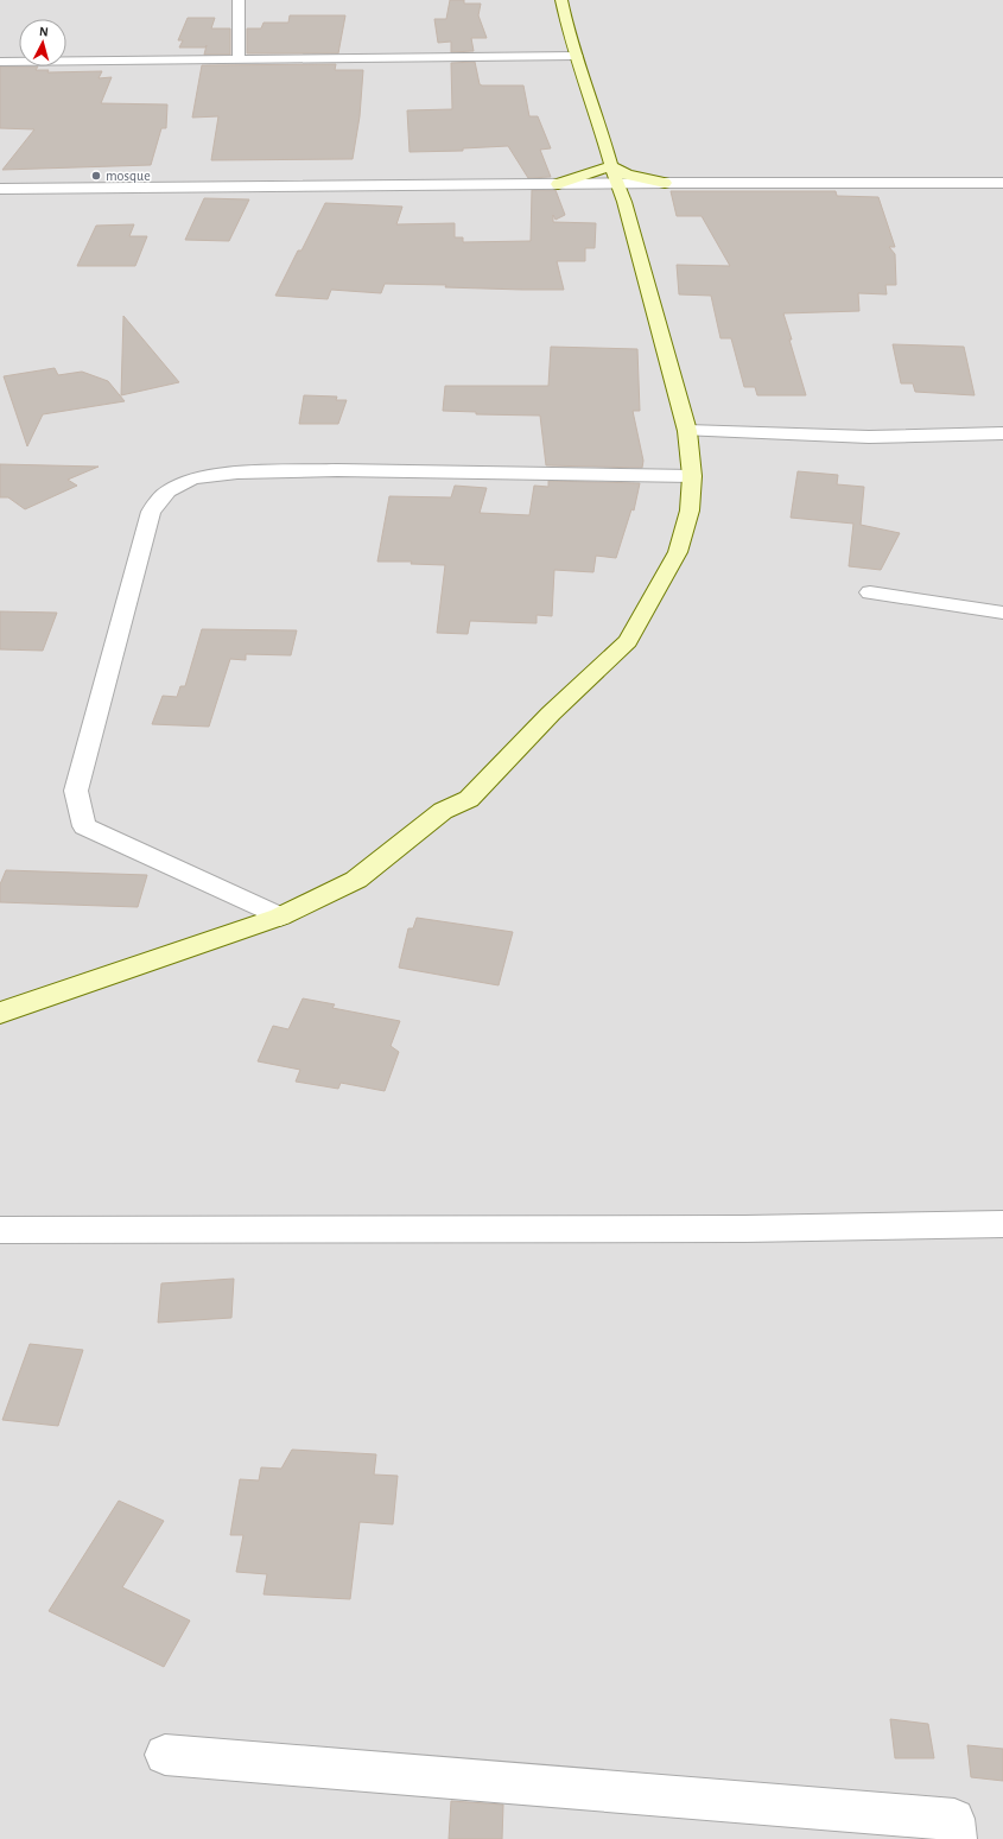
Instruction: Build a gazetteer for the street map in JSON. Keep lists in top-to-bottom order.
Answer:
{
  "places": ["mosque"],
  "north": "top"
}
